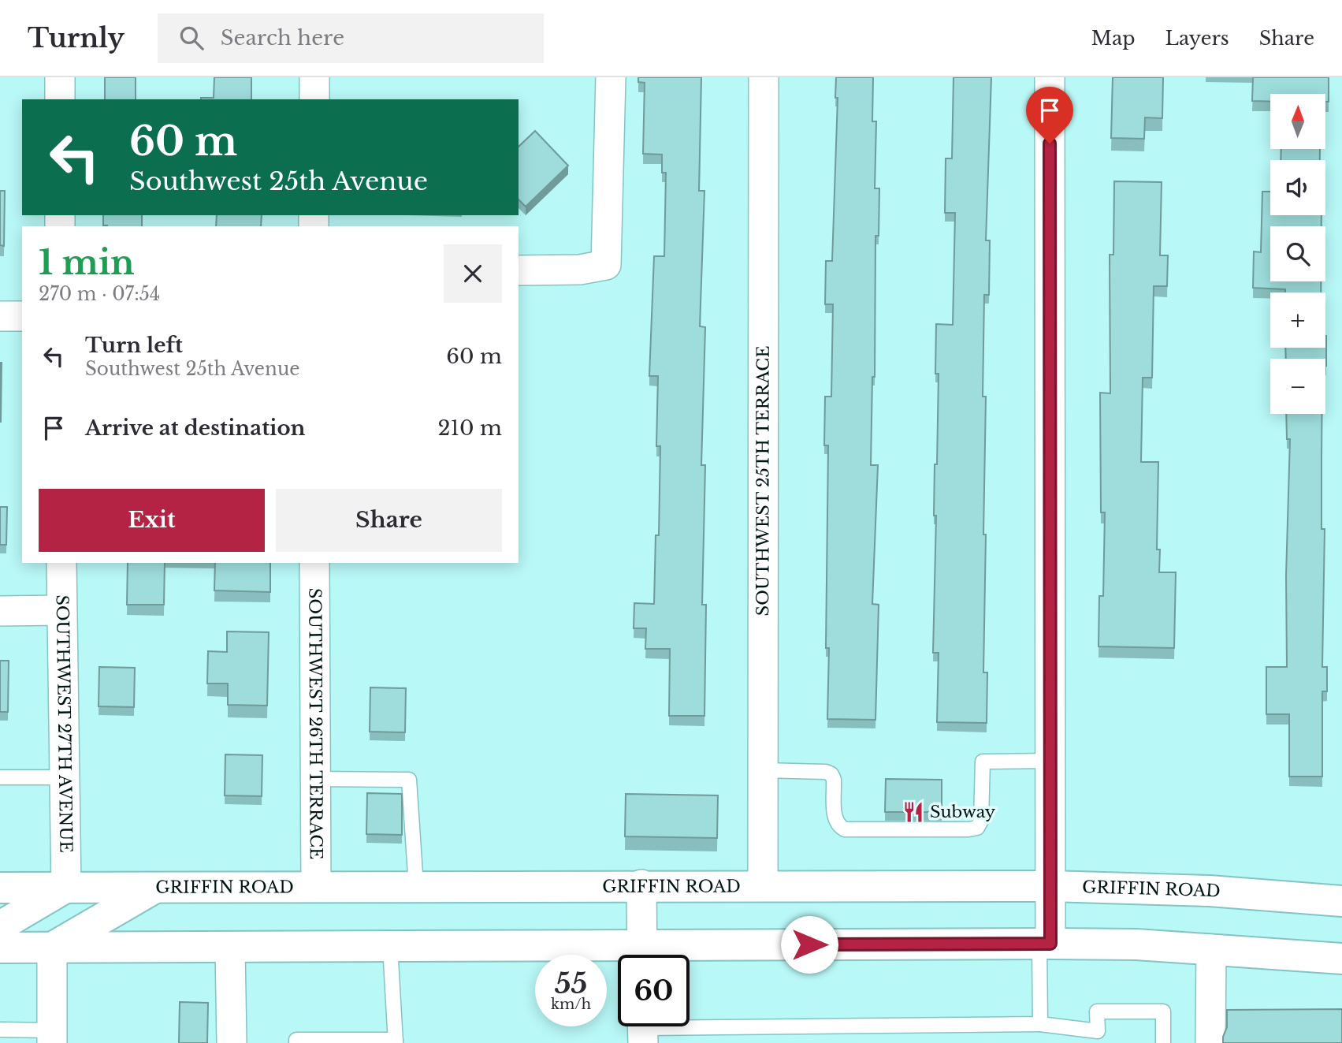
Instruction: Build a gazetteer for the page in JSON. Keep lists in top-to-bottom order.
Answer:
{
  "streets": {
    "main road": ["GRIFFIN ROAD"],
    "street": ["SOUTHWEST 25TH TERRACE", "SOUTHWEST 27TH AVENUE", "SOUTHWEST 26TH TERRACE"]
  },
  "crossings": [
    ["SOUTHWEST 25TH TERRACE", "GRIFFIN ROAD"],
    ["SOUTHWEST 27TH AVENUE", "GRIFFIN ROAD"],
    ["SOUTHWEST 26TH TERRACE", "GRIFFIN ROAD"]
  ],
  "places": {
    "restaurant": ["Subway"]
  },
  "north": "top",
  "page": {
    "header": "Turnly",
    "search": "Search here",
    "nav": ["Map", "Layers", "Share"],
    "map_buttons": ["+", "−"],
    "turn": ["60 m", "Southwest 25th Avenue"],
    "heading": ["1 min", "270 m · 07:54"],
    "list": [
      {
        "name": "Turn left",
        "note": "Southwest 25th Avenue",
        "value": "60 m"
      },
      {
        "name": "Arrive at destination",
        "value": "210 m"
      }
    ],
    "buttons": ["Exit", "Share"],
    "speed": "55 km/h",
    "limit": "60"
  }
}
